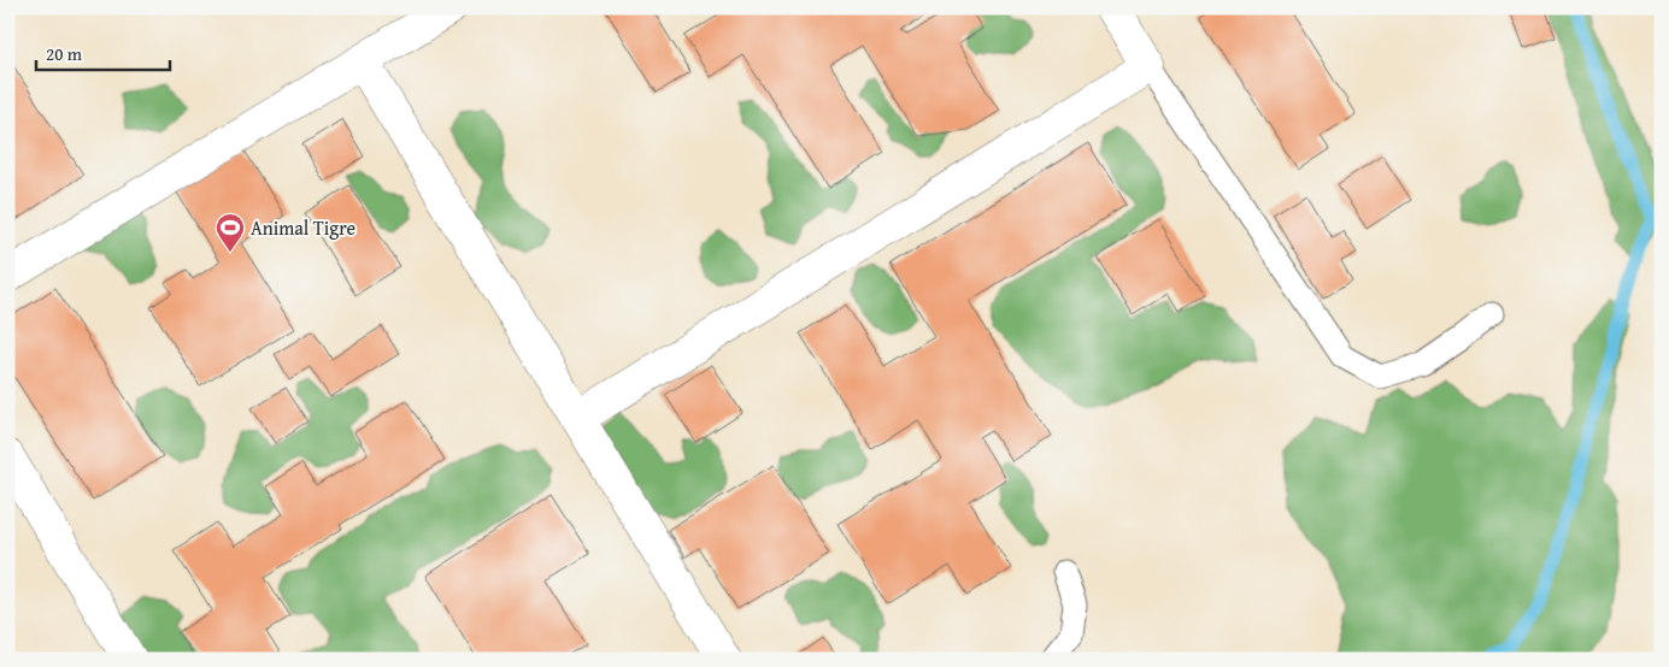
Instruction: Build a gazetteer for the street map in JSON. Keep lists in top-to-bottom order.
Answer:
{
  "places": {
    "sports": ["Animal Tigre"]
  },
  "scale_bar": "20 m"
}
